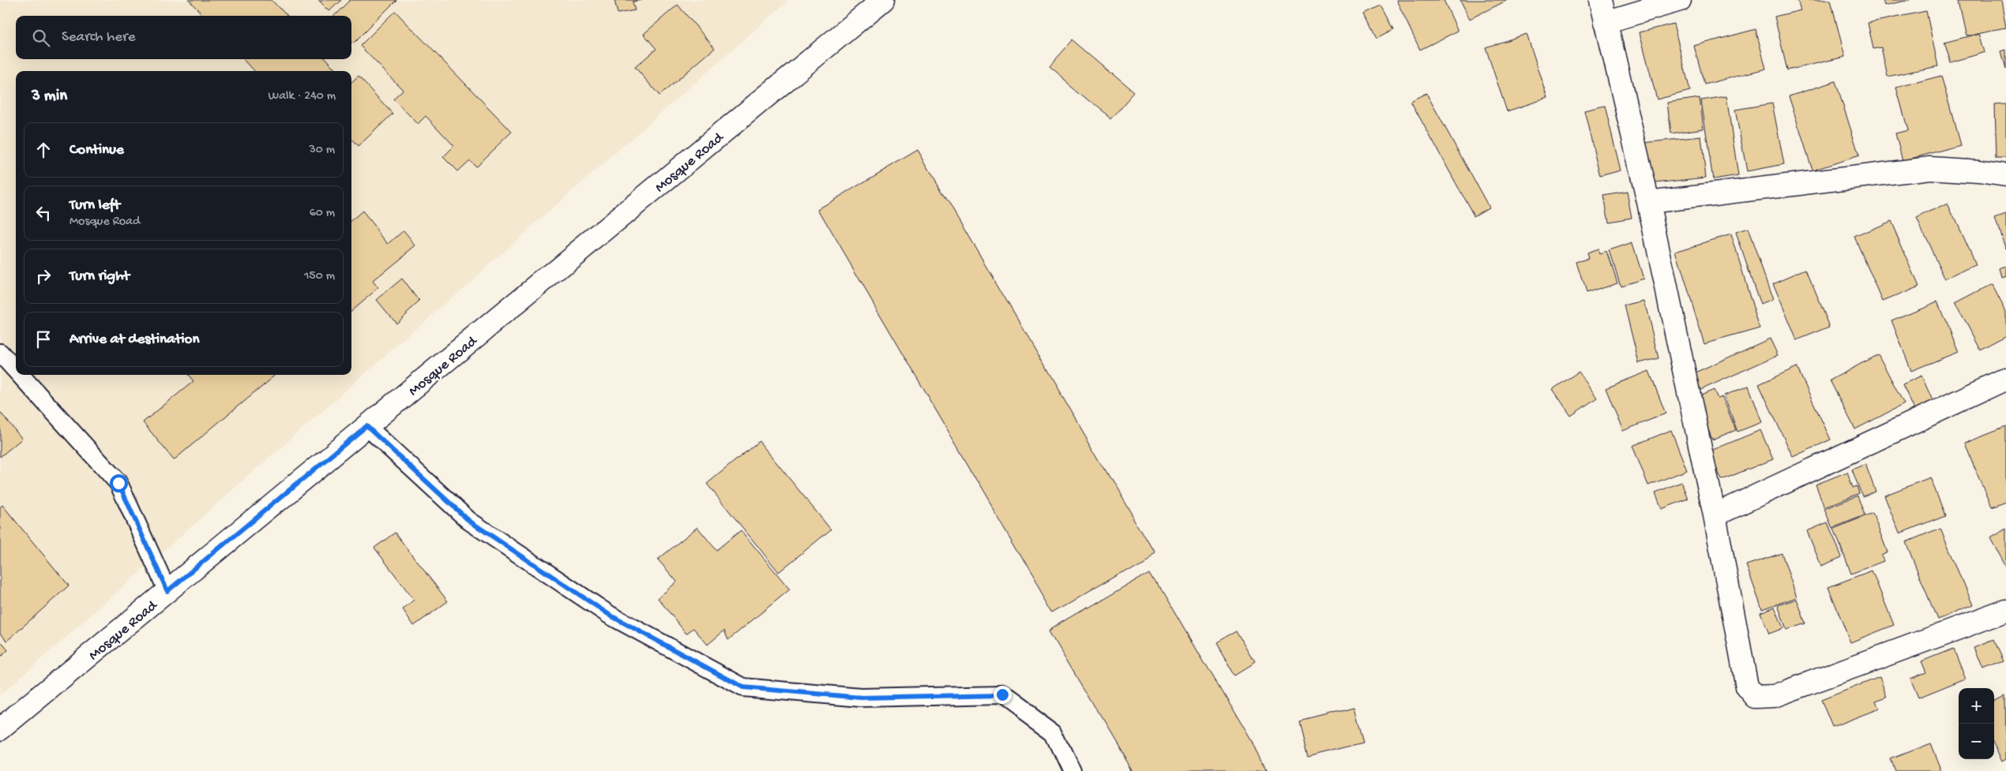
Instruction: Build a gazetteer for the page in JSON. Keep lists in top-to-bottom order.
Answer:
{
  "streets": {
    "street": ["Mosque Road"]
  },
  "page": {
    "search": "Search here",
    "heading": ["3 min", "Walk · 240 m"],
    "list": [
      ["Continue", "30 m"],
      ["Turn left", "Mosque Road", "60 m"],
      ["Turn right", "150 m"],
      "Arrive at destination"
    ],
    "map_buttons": ["+", "−"]
  }
}
